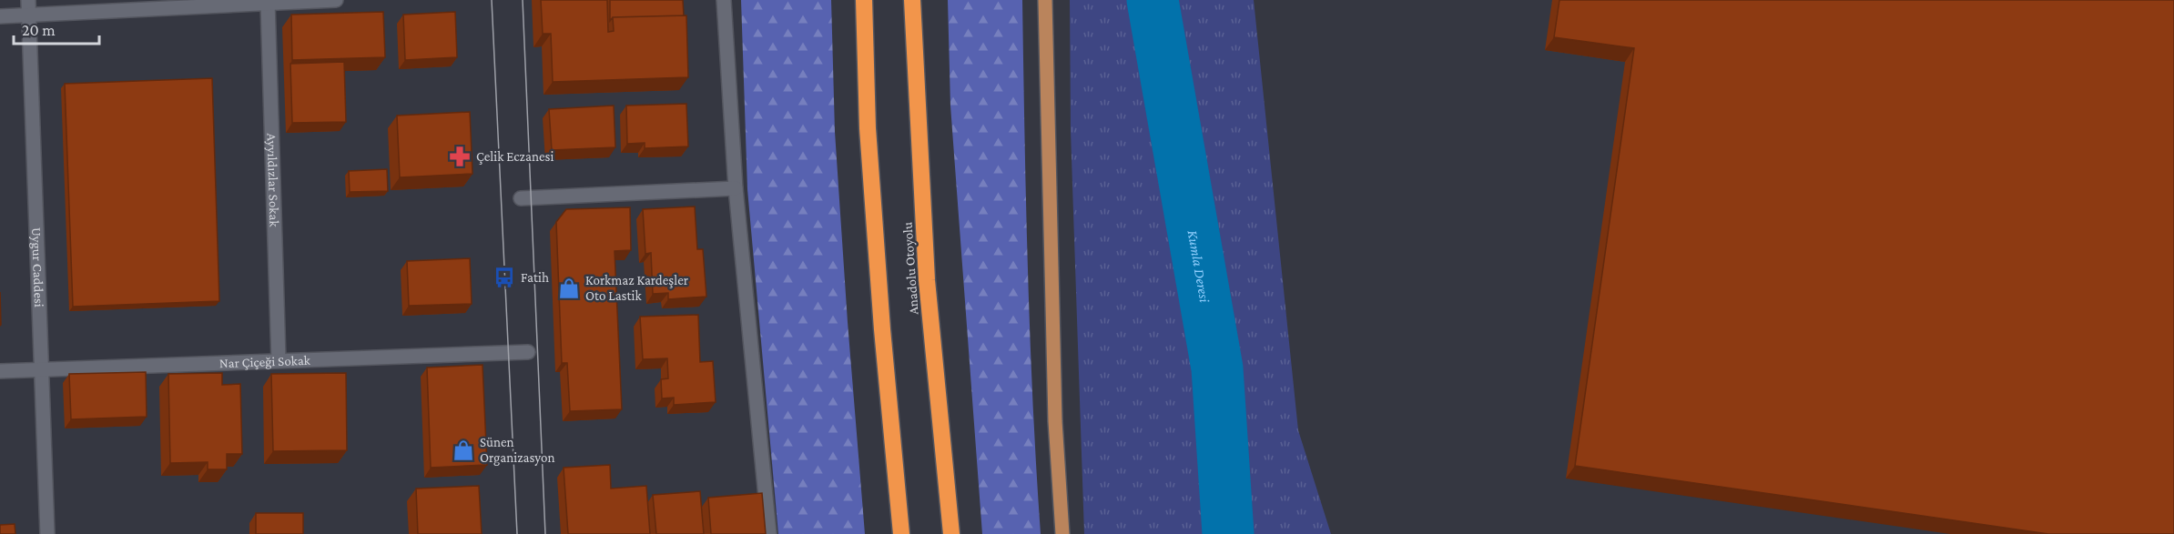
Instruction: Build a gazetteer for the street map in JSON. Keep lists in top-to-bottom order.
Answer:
{
  "streets": {
    "highway": ["Anadolu Otoyolu"],
    "street": ["Ayyıldızlar Sokak", "Uygur Caddesi", "Nar Çiçeği Sokak"]
  },
  "crossings": [
    ["Ayyıldızlar Sokak", "Nar Çiçeği Sokak"],
    ["Uygur Caddesi", "Nar Çiçeği Sokak"]
  ],
  "water": ["Kumla Deresi"],
  "places": {
    "pharmacy": ["Çelik Eczanesi"],
    "bus stop": ["Fatih"],
    "shop": ["Korkmaz Kardeşler Oto Lastik", "Sünen Organizasyon"]
  },
  "scale_bar": "20 m"
}
